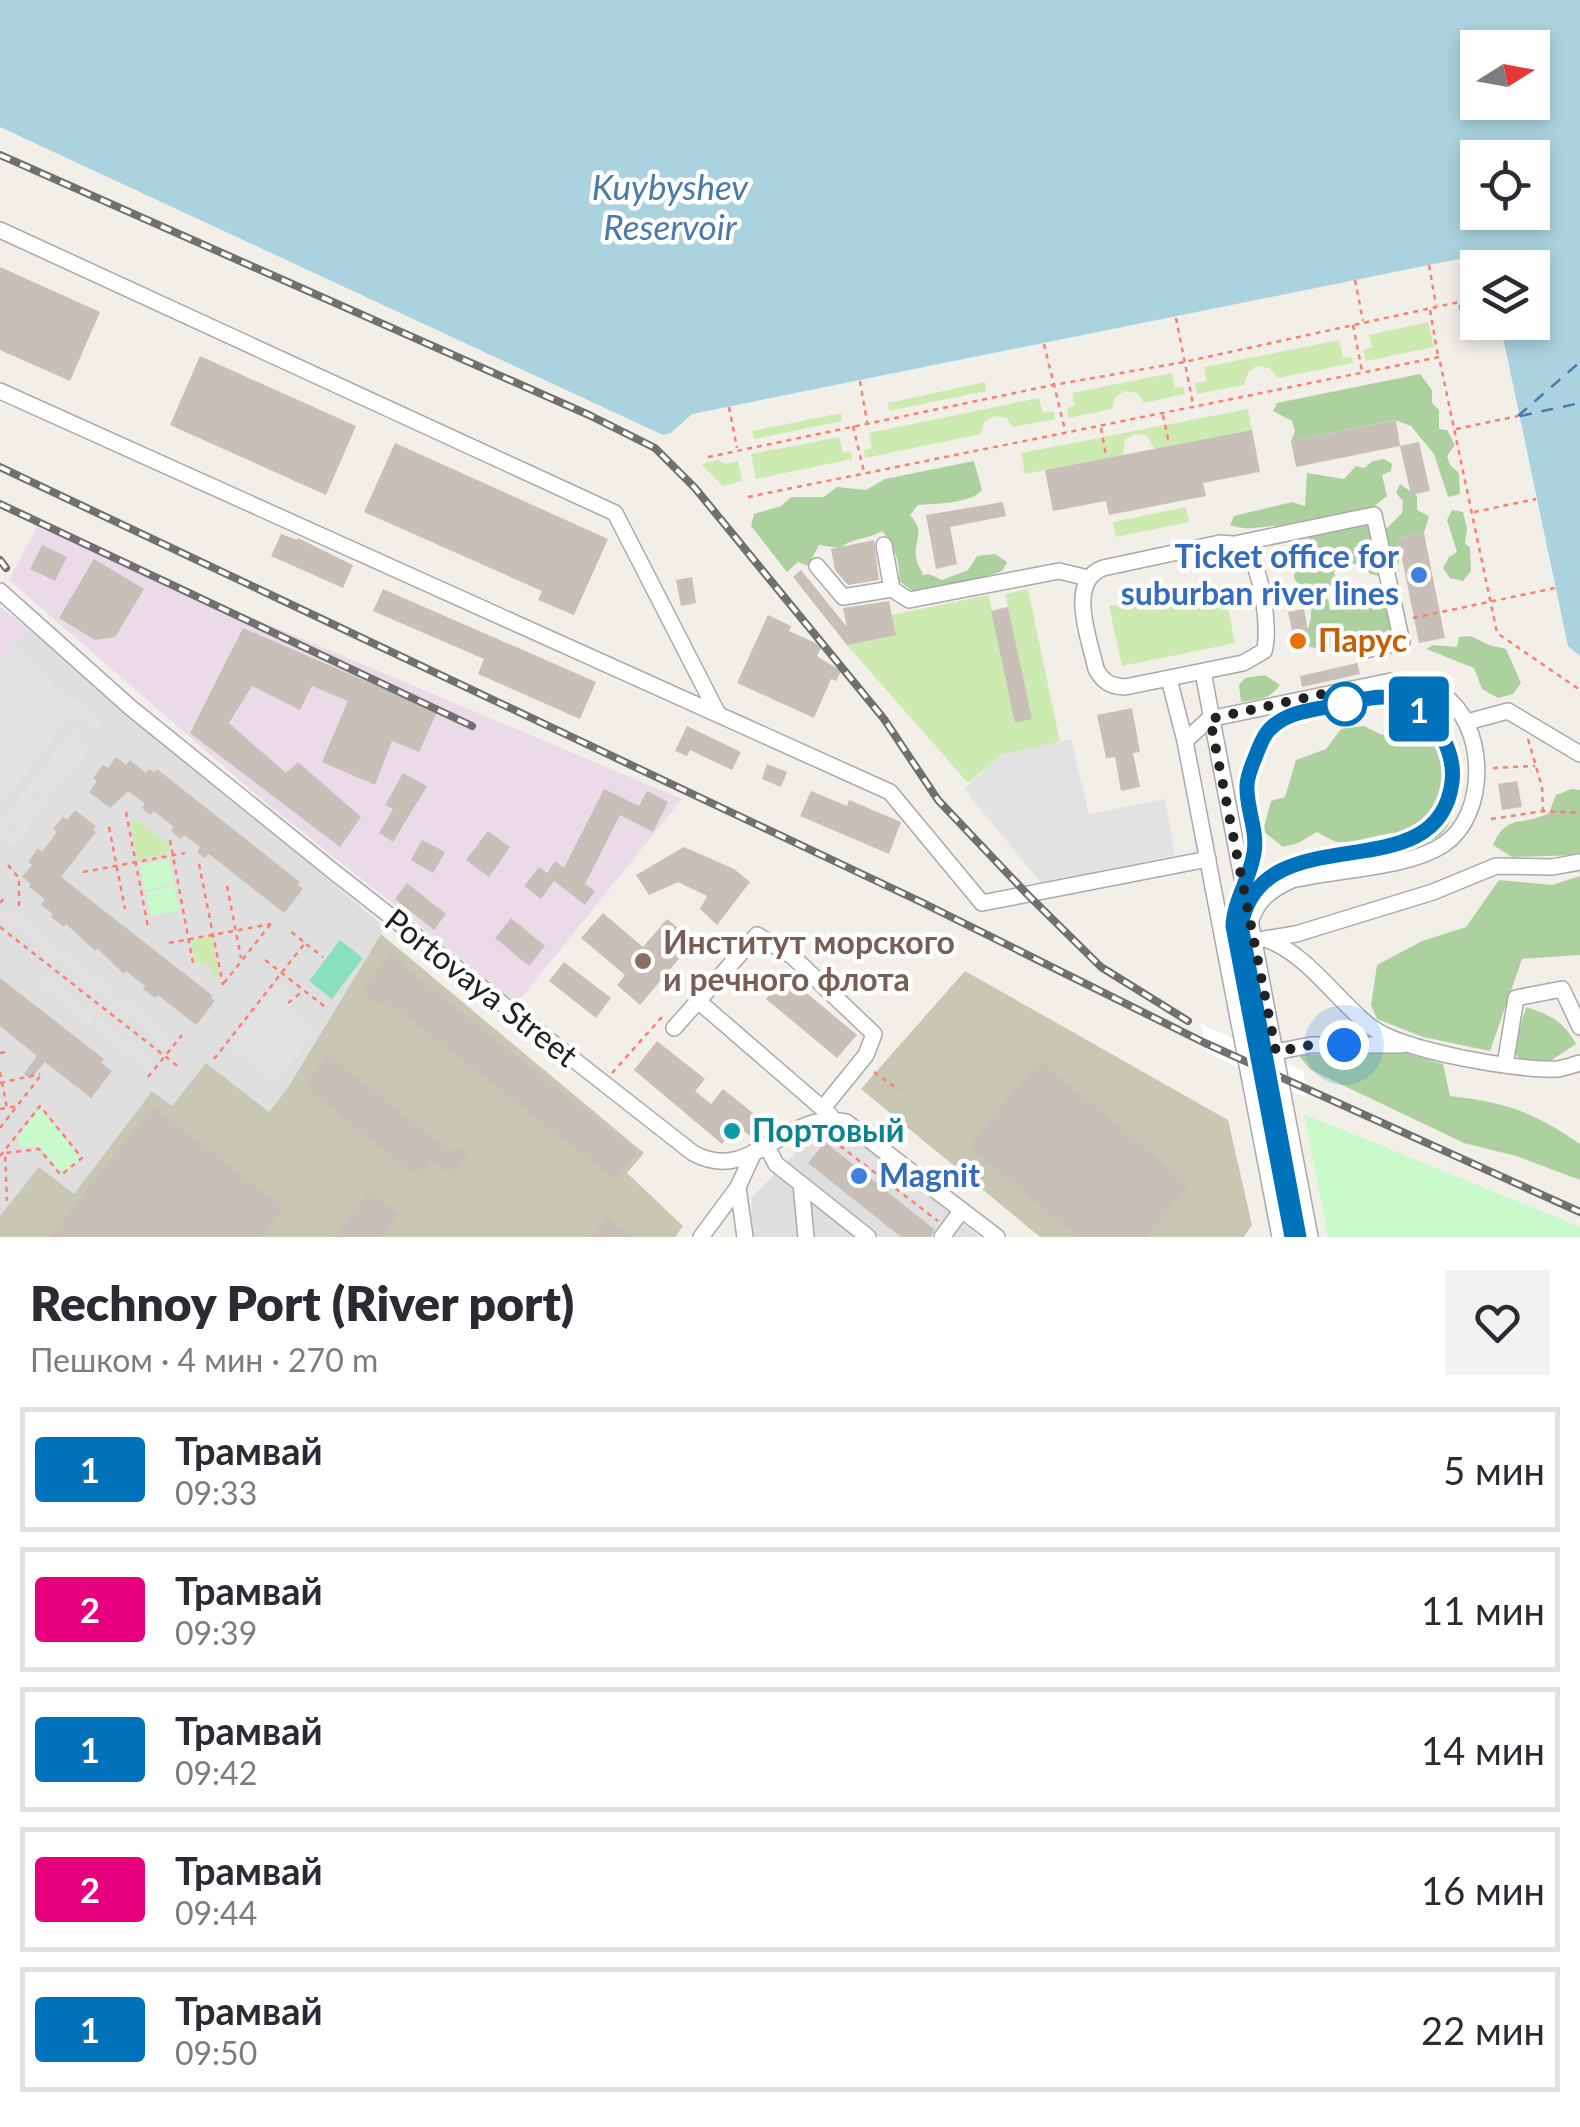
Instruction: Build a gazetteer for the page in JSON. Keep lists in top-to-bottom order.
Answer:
{
  "streets": {
    "street": ["Portovaya Street"]
  },
  "water": ["Kuybyshev Reservoir"],
  "places": [
    "Ticket office for suburban river lines",
    "Парус",
    "Институт морского и речного флота",
    "Портовый",
    "Magnit"
  ],
  "lines": ["tram line 1"],
  "north": "right",
  "page": {
    "on_map": "1",
    "heading": ["Rechnoy Port (River port)", "Пешком · 4 мин · 270 m"],
    "list": [
      {
        "mark": "1",
        "name": "Трамвай",
        "note": "09:33",
        "value": "5 мин"
      },
      {
        "mark": "2",
        "name": "Трамвай",
        "note": "09:39",
        "value": "11 мин"
      },
      {
        "mark": "1",
        "name": "Трамвай",
        "note": "09:42",
        "value": "14 мин"
      },
      {
        "mark": "2",
        "name": "Трамвай",
        "note": "09:44",
        "value": "16 мин"
      },
      {
        "mark": "1",
        "name": "Трамвай",
        "note": "09:50",
        "value": "22 мин"
      }
    ]
  }
}
